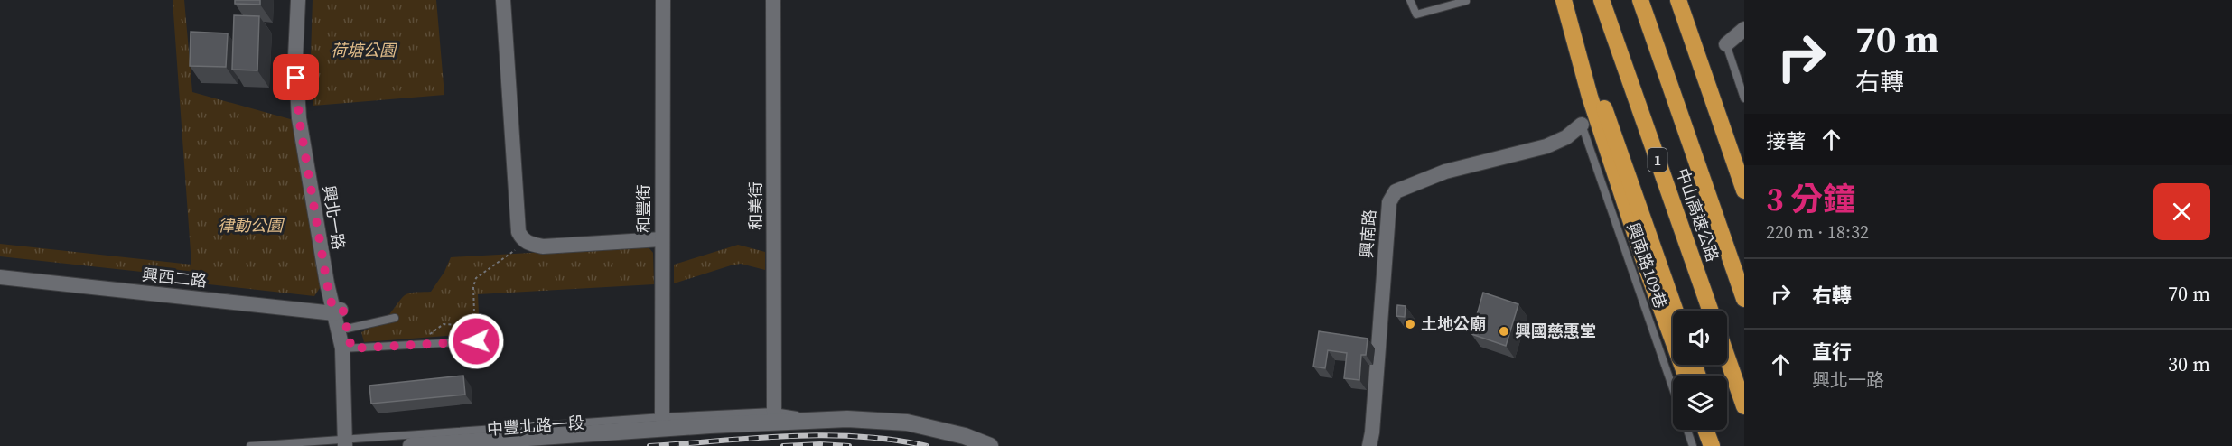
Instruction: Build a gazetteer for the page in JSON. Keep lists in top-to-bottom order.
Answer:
{
  "streets": {
    "highway": ["1", "中山高速公路"],
    "main road": ["中豐北路一段"],
    "street": [
      "和美街",
      "和豐街",
      "興北一路",
      "興南路",
      "興西二路"
    ],
    "lane": ["興南路109巷"]
  },
  "crossings": [
    ["和美街", "中豐北路一段"],
    ["和豐街", "中豐北路一段"],
    ["興北一路", "興西二路"],
    ["興北一路", "中豐北路一段"],
    ["興南路", "興南路109巷"]
  ],
  "parks": ["荷塘公園", "律動公園"],
  "places": ["土地公廟", "興國慈惠堂"],
  "page": {
    "turn": ["70 m", "右轉"],
    "then": "接著",
    "heading": ["3 分鐘", "220 m · 18:32"],
    "list": [
      {
        "name": "右轉",
        "value": "70 m"
      },
      {
        "name": "直行",
        "note": "興北一路",
        "value": "30 m"
      }
    ]
  }
}
